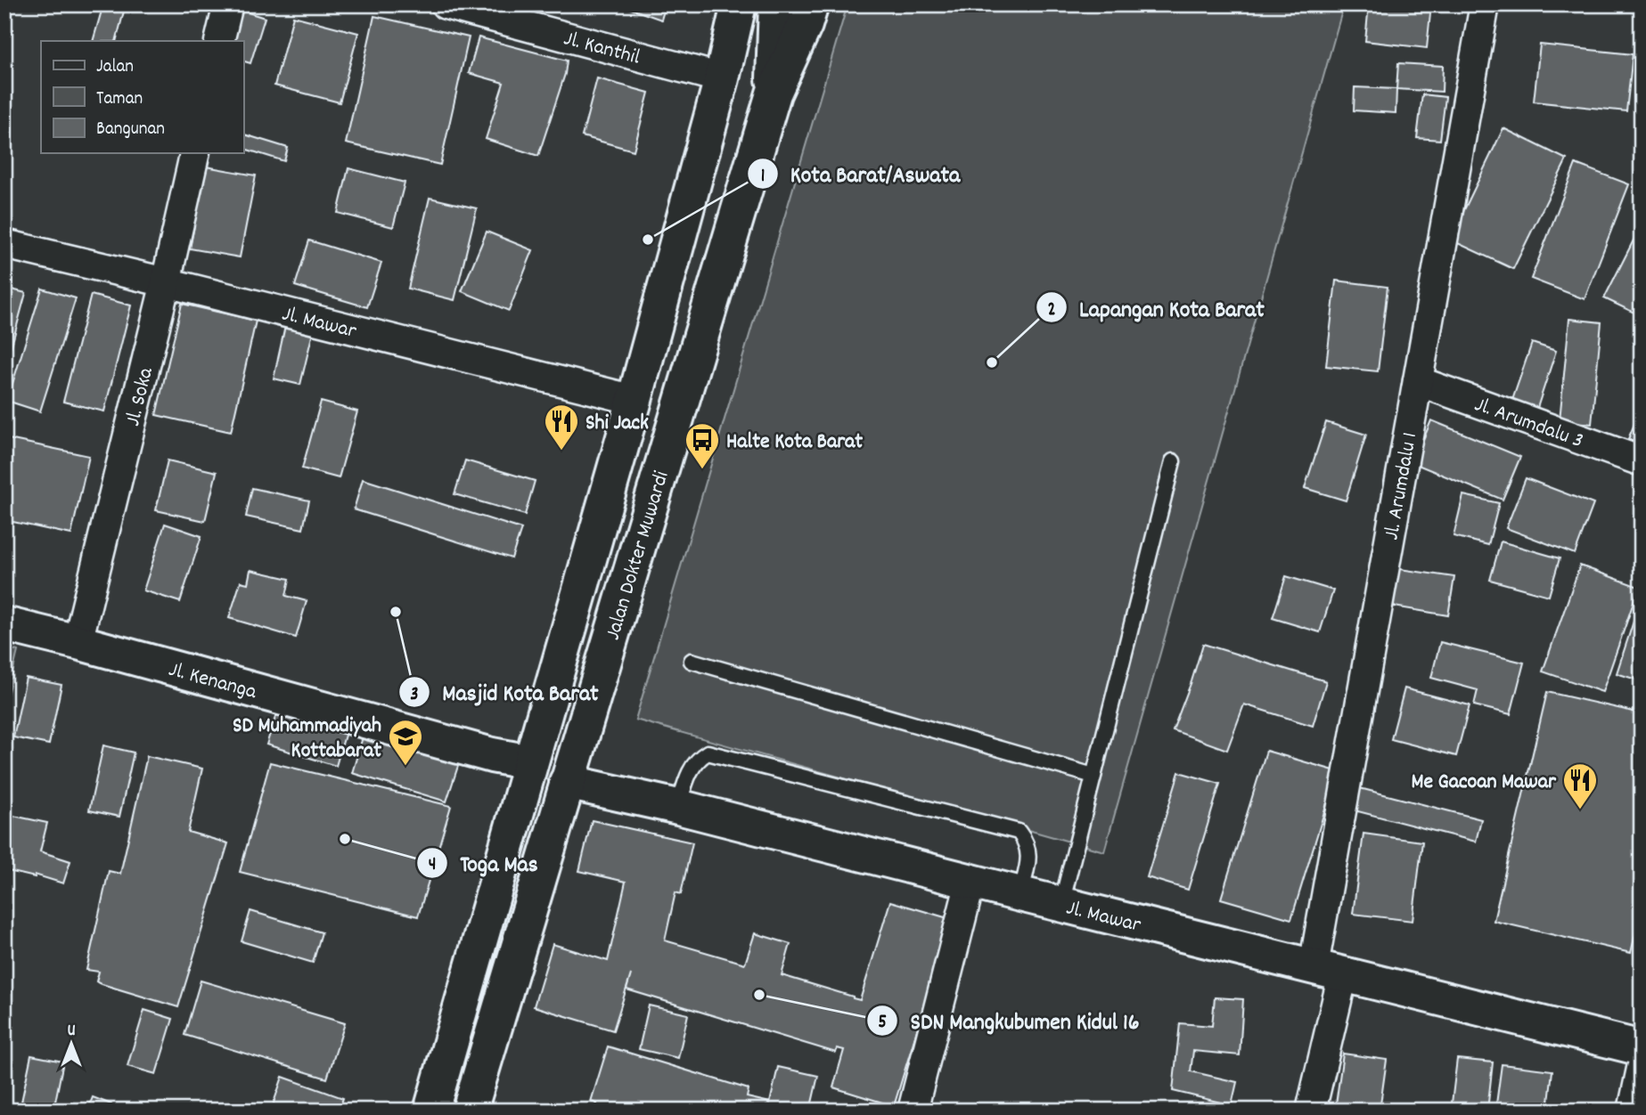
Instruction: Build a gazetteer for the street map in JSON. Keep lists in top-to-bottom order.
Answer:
{
  "streets": {
    "main road": ["Jl. Mawar", "Jalan Dokter Muwardi", "Jl. Kenanga"],
    "street": [
      "Jl. Kanthil",
      "Jl. Soka",
      "Jl. Arumdalu 3",
      "Jl. Arumdalu 1"
    ]
  },
  "crossings": [
    ["Jl. Kanthil", "Jalan Dokter Muwardi"],
    ["Jl. Mawar", "Jl. Soka"],
    ["Jl. Mawar", "Jl. Arumdalu 1"],
    ["Jl. Mawar", "Jalan Dokter Muwardi"],
    ["Jl. Soka", "Jl. Kenanga"],
    ["Jl. Arumdalu 3", "Jl. Arumdalu 1"],
    ["Jalan Dokter Muwardi", "Jl. Kenanga"]
  ],
  "places": {
    "other": [
      "Kota Barat/Aswata",
      "Lapangan Kota Barat",
      "Masjid Kota Barat",
      "Toga Mas",
      "SDN Mangkubumen Kidul 16"
    ],
    "restaurant": ["Shi Jack", "Me Gacoan Mawar"],
    "bus stop": ["Halte Kota Barat"],
    "school or university": ["SD Muhammadiyah Kottabarat"]
  },
  "legend": ["Jalan", "Taman", "Bangunan"],
  "north": "top"
}
